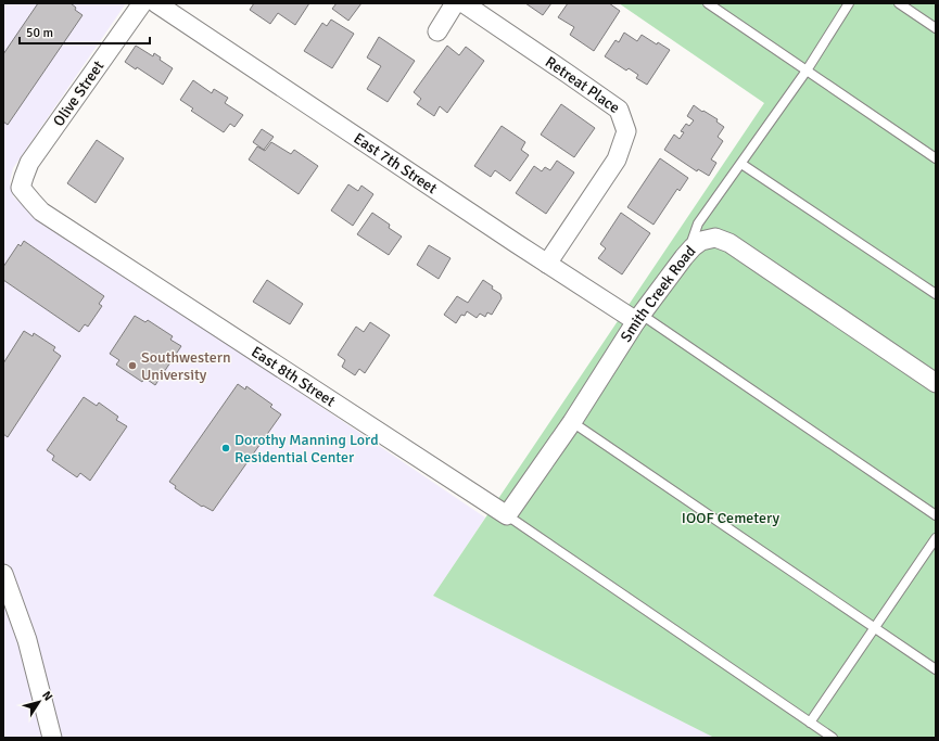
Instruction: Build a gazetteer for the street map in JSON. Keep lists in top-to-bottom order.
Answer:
{
  "streets": {
    "street": [
      "Retreat Place",
      "Olive Street",
      "East 7th Street",
      "Smith Creek Road",
      "East 8th Street"
    ]
  },
  "crossings": [
    ["Retreat Place", "East 7th Street"],
    ["Olive Street", "East 8th Street"],
    ["East 7th Street", "Smith Creek Road"],
    ["Smith Creek Road", "East 8th Street"]
  ],
  "parks": ["IOOF Cemetery"],
  "places": ["Southwestern University", "Dorothy Manning Lord Residential Center"],
  "scale_bar": "50 m",
  "north": "top right"
}
